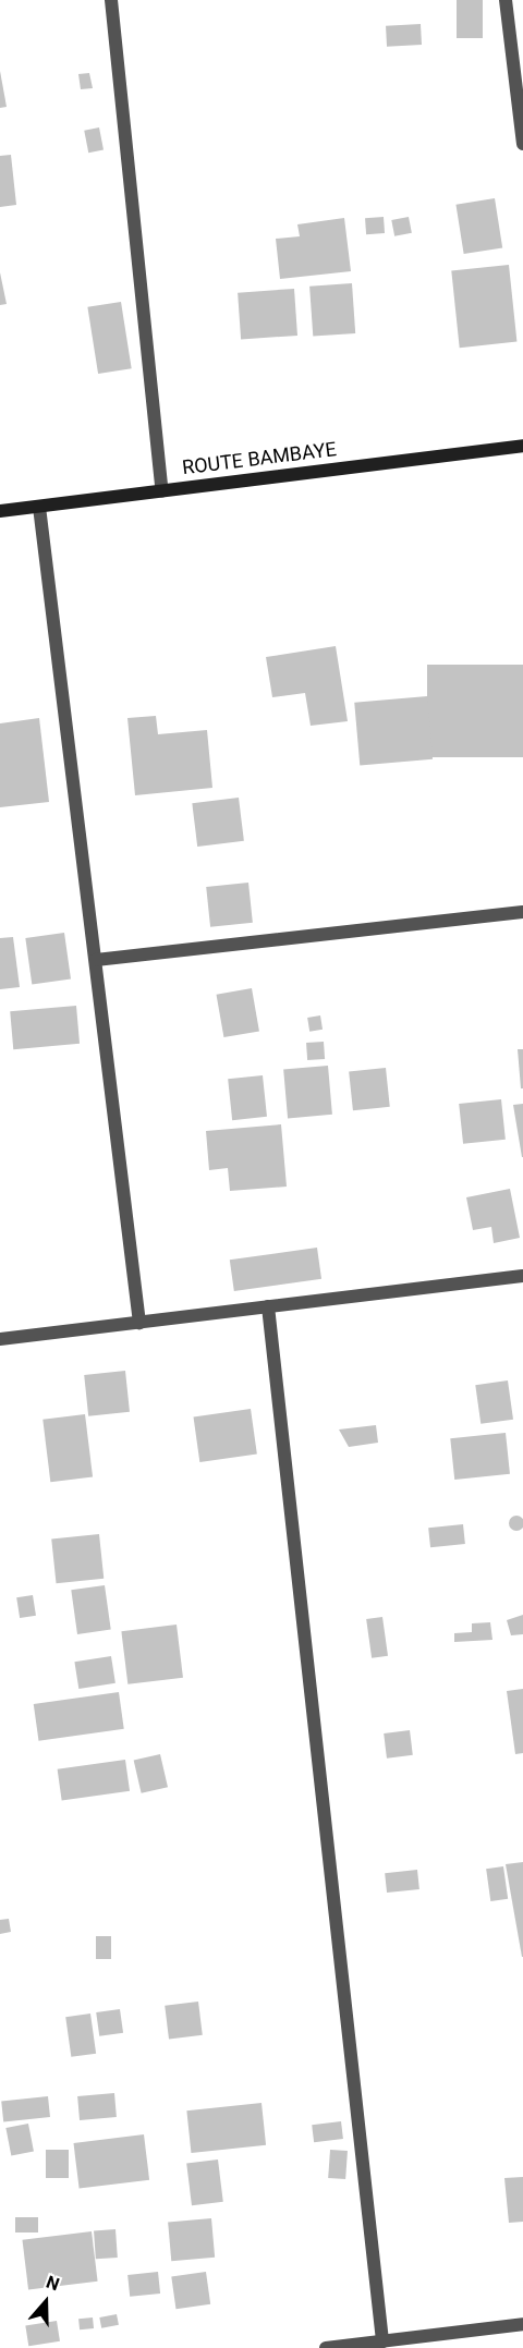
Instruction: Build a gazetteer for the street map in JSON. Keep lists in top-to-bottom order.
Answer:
{
  "streets": {
    "street": ["ROUTE BAMBAYE"]
  },
  "north": "top"
}
